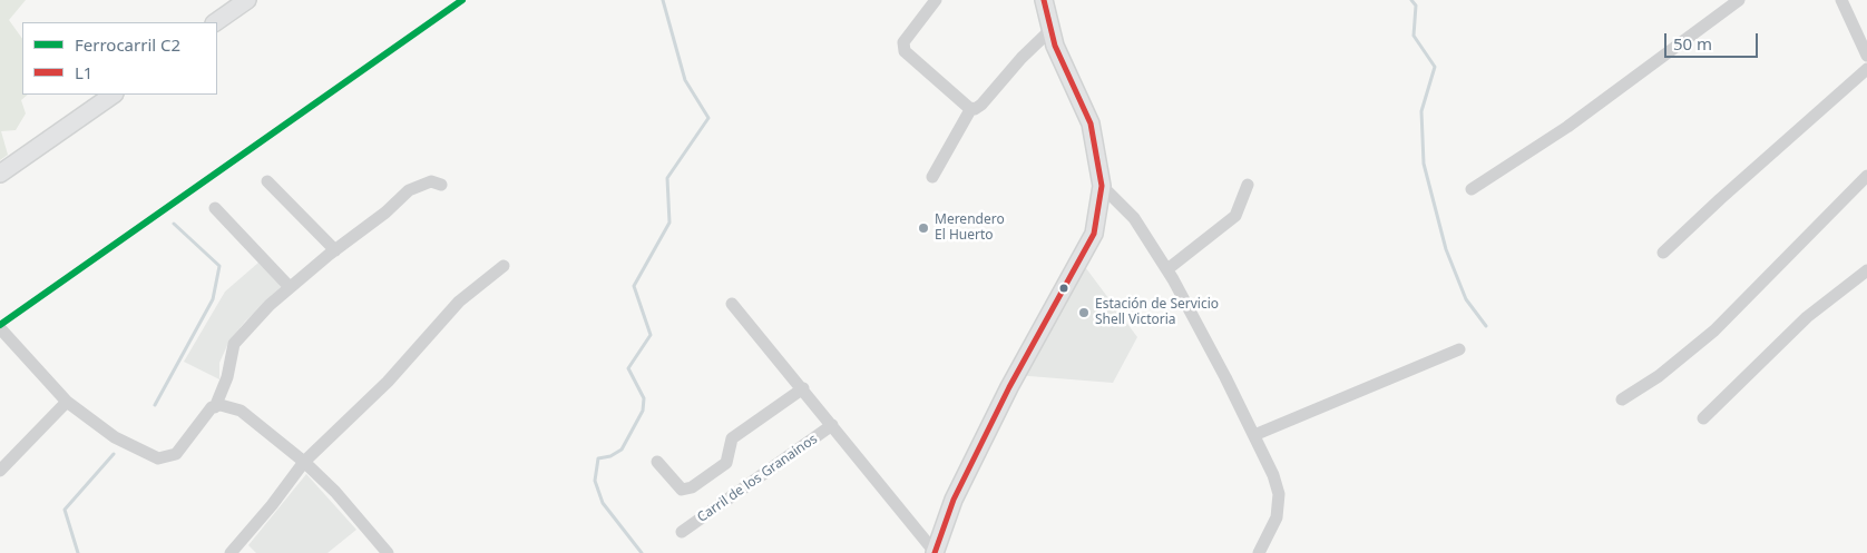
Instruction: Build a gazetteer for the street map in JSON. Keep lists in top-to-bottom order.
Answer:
{
  "streets": {
    "street": ["Carril de los Granainos"]
  },
  "places": ["Merendero El Huerto", "Estación de Servicio Shell Victoria"],
  "lines": ["rail line C2", "transit line L1"],
  "legend": ["Ferrocarril C2", "L1"],
  "scale_bar": "50 m"
}
